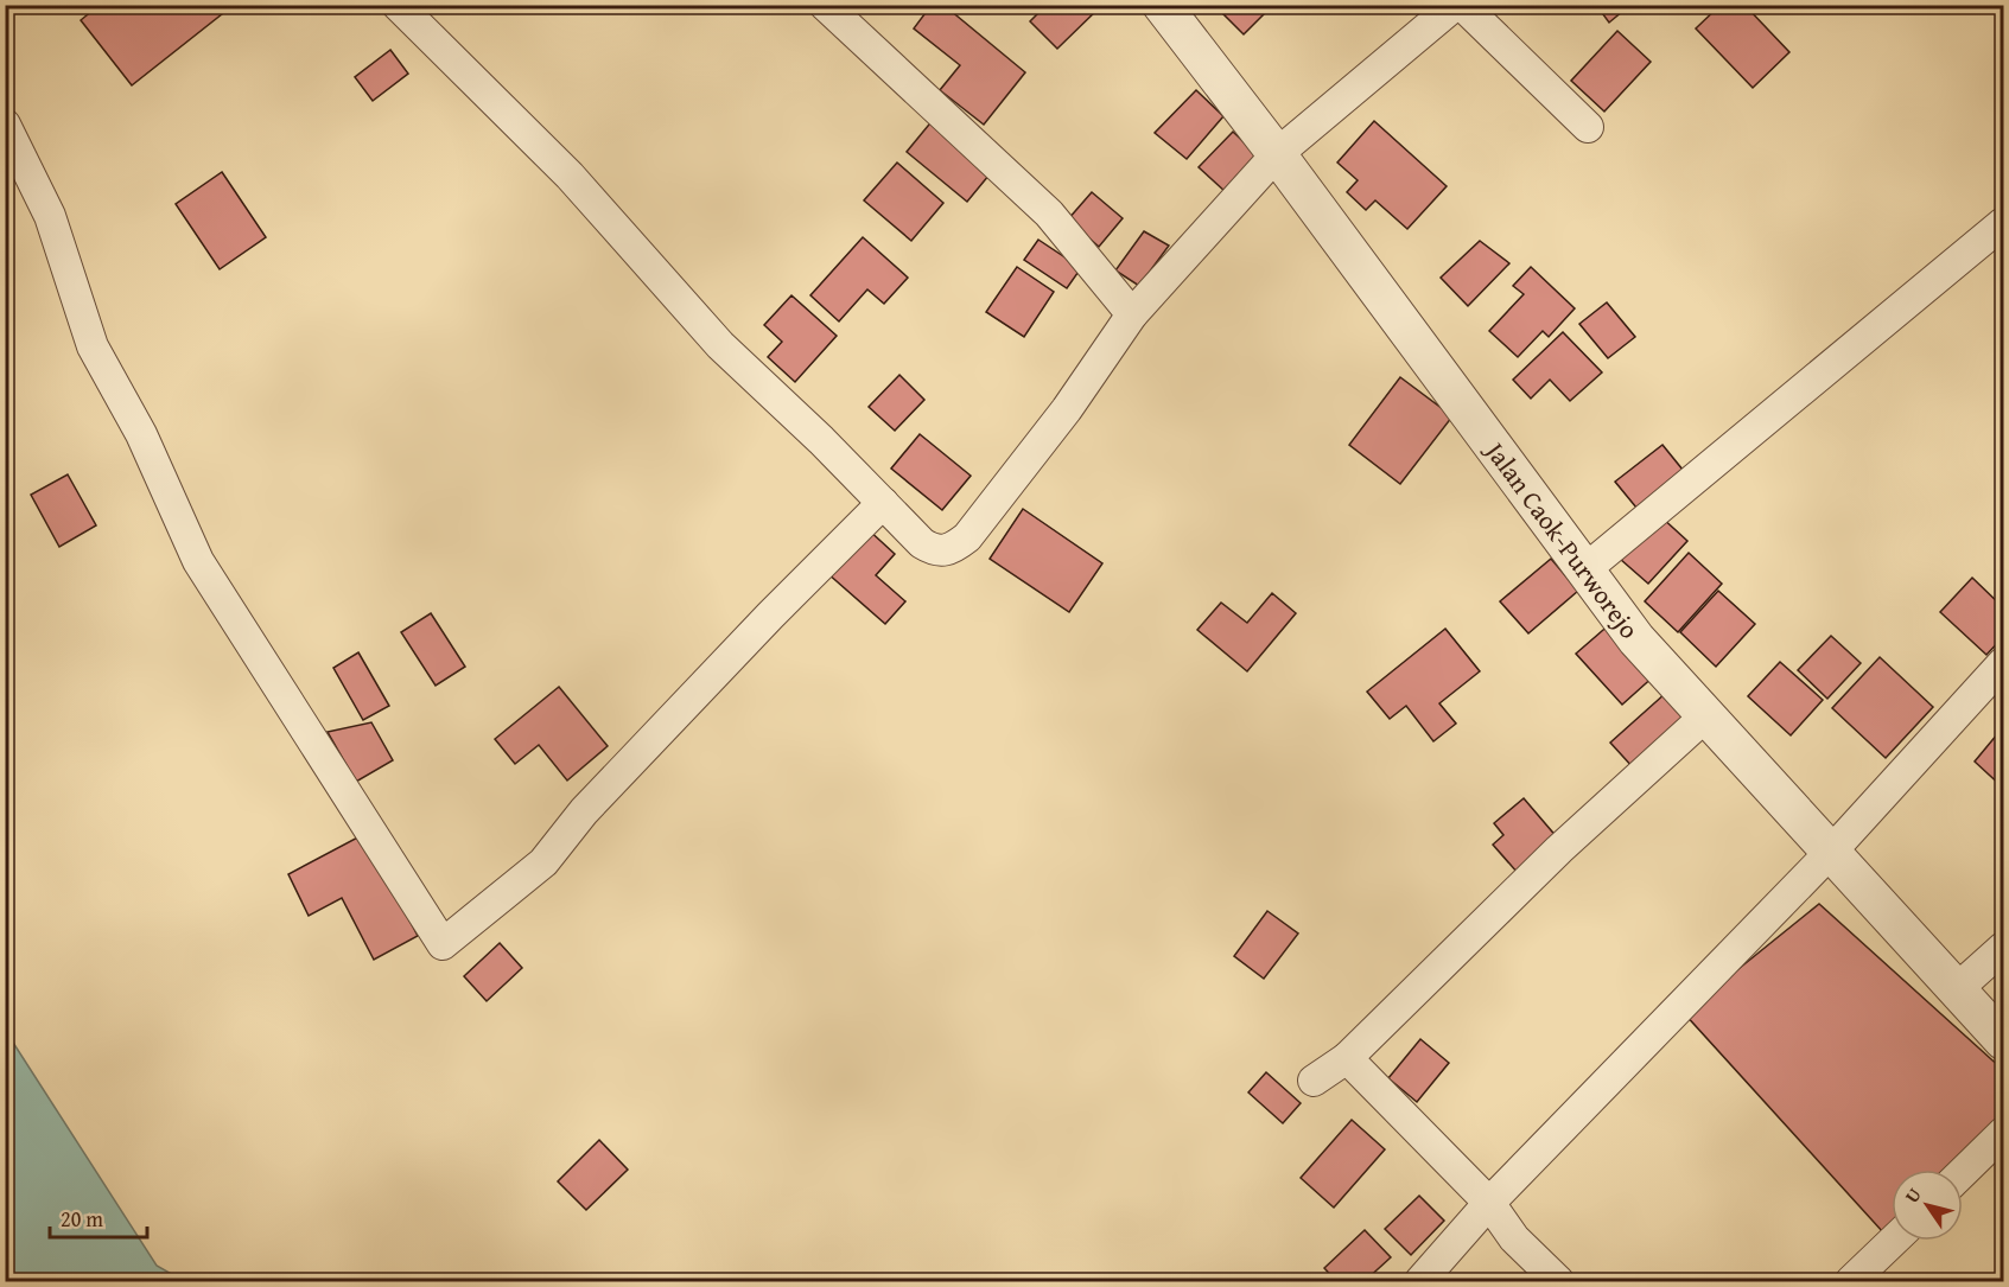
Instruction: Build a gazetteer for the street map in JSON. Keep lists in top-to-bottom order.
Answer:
{
  "streets": {
    "street": ["Jalan Caok-Purworejo"]
  },
  "scale_bar": "20 m",
  "north": "top left"
}
